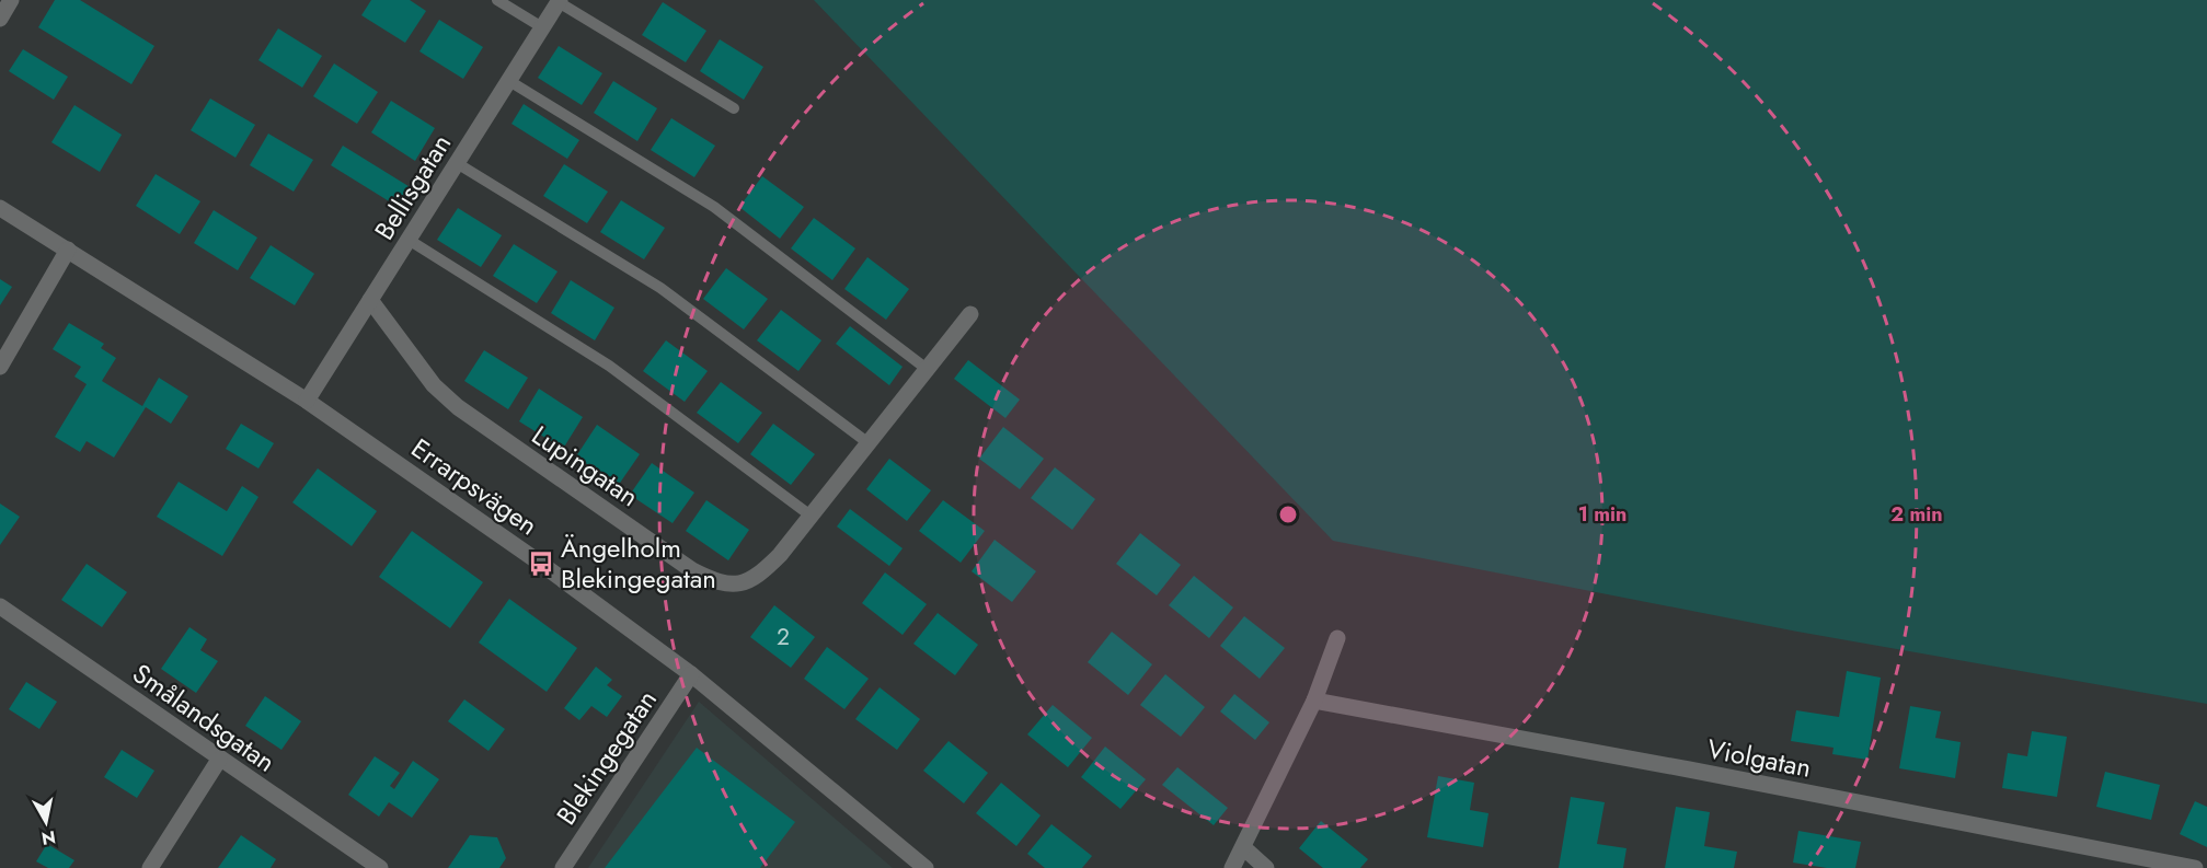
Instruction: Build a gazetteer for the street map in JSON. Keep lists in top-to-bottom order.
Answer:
{
  "streets": {
    "street": [
      "Bellisgatan",
      "Lupingatan",
      "Errarpsvägen",
      "Smålandsgatan",
      "Blekingegatan",
      "Violgatan"
    ]
  },
  "crossings": [
    ["Bellisgatan", "Lupingatan"],
    ["Bellisgatan", "Errarpsvägen"],
    ["Errarpsvägen", "Blekingegatan"]
  ],
  "places": {
    "bus stop": ["Ängelholm Blekingegatan"]
  },
  "house_numbers": ["2"],
  "north": "bottom",
  "rings": ["1 min", "2 min"]
}
